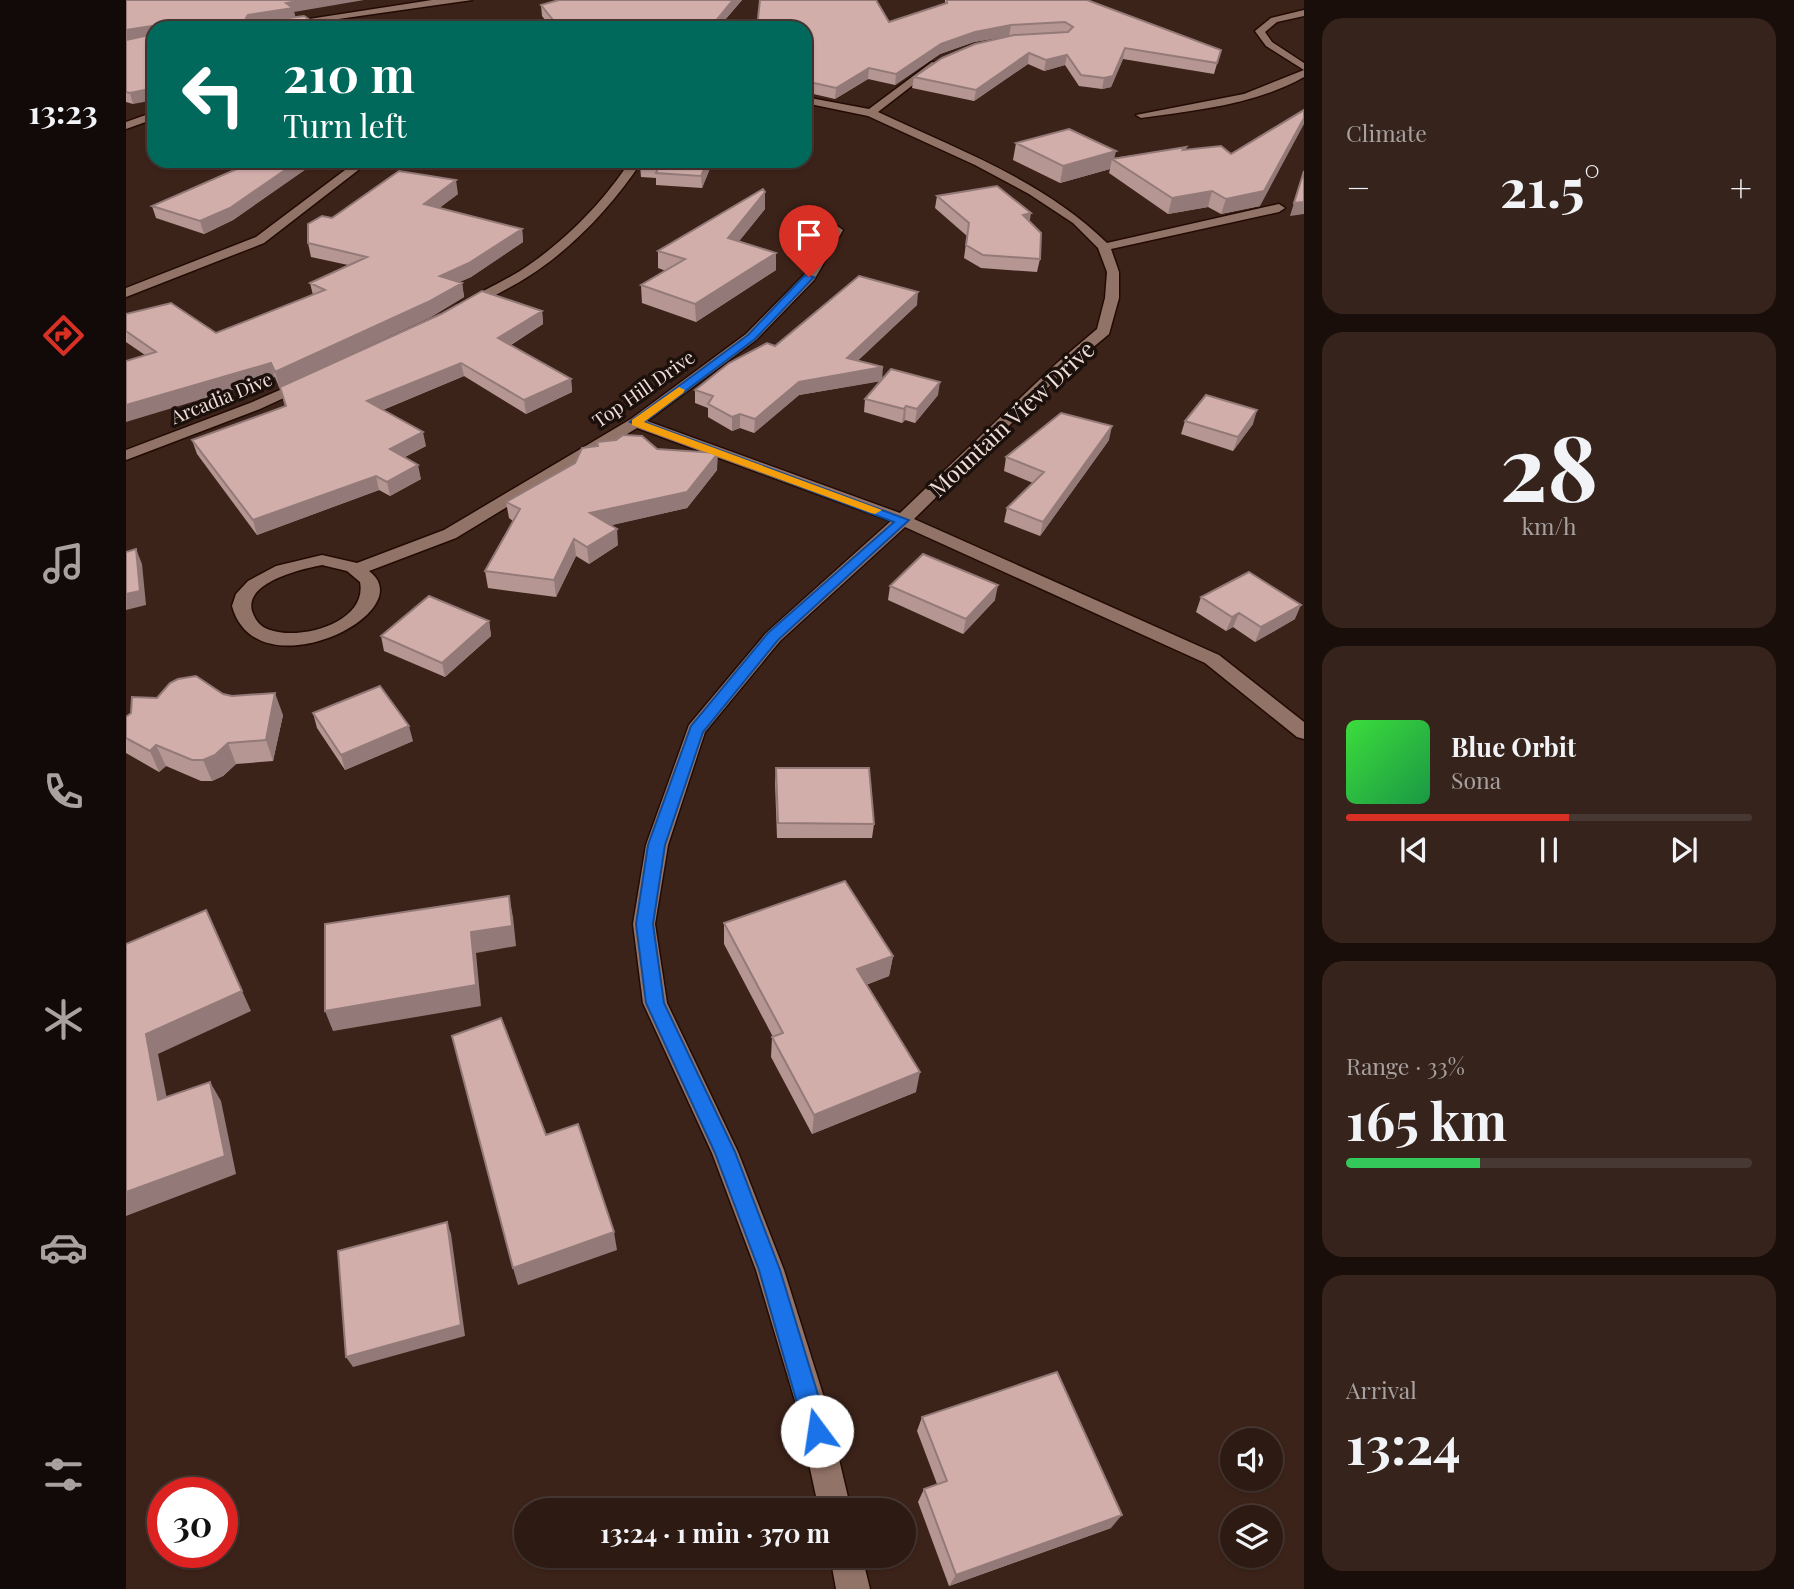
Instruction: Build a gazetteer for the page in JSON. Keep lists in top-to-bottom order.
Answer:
{
  "streets": {
    "street": ["Top Hill Drive", "Arcadia Dive", "Mountain View Drive"]
  },
  "page": {
    "tabs": "13:23",
    "tile": [
      "Climate",
      ["28", "km/h"],
      ["Range · 33%", "165 km"],
      ["Arrival", "13:24"]
    ],
    "turn": ["210 m", "Turn left"],
    "heat": ["−", "21.5°", "+"],
    "song": ["Blue Orbit", "Sona"],
    "limit": "30",
    "trip": "13:24 · 1 min · 370 m"
  }
}
